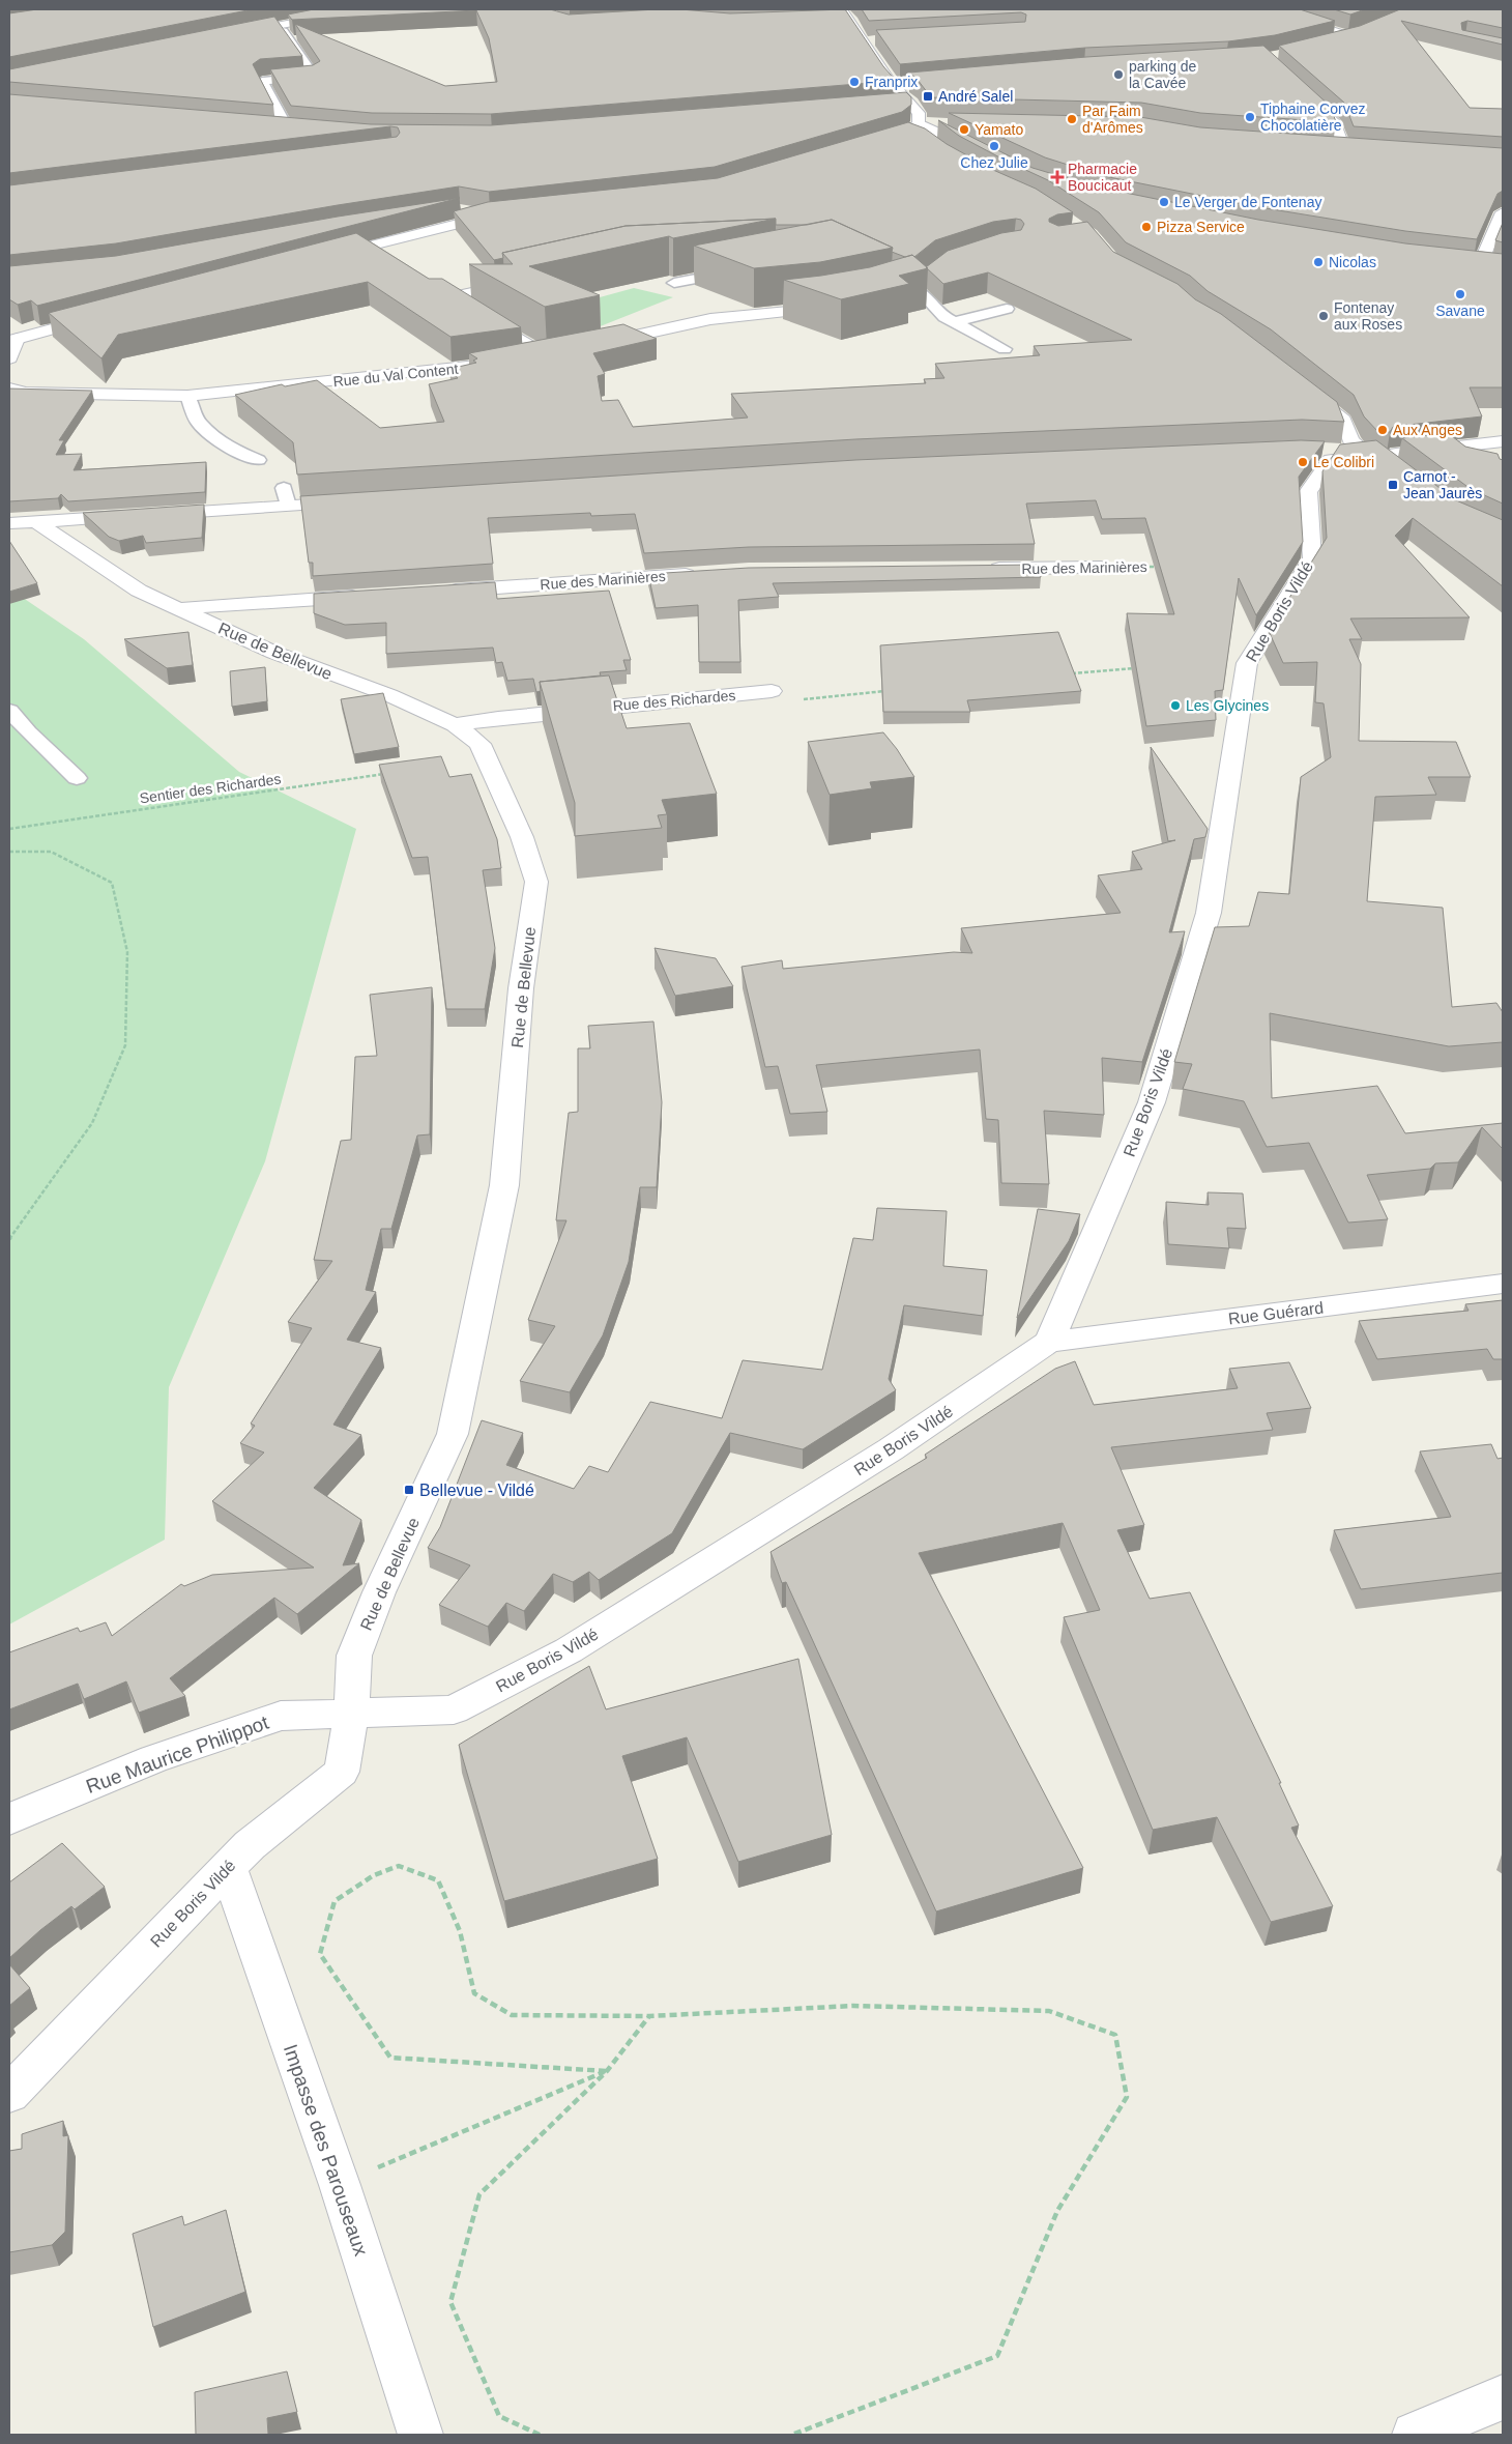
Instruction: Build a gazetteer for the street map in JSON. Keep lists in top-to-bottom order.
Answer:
{
  "streets": {
    "street": [
      "Rue du Val Content",
      "Rue des Marinières",
      "Rue Boris Vildé",
      "Rue de Bellevue",
      "Rue des Richardes",
      "Rue Guérard",
      "Rue Maurice Philippot",
      "Impasse des Parouseaux"
    ],
    "path": ["Sentier des Richardes"]
  },
  "crossings": [
    ["Rue Boris Vildé", "Rue de Bellevue"],
    ["Rue Boris Vildé", "Rue Guérard"],
    ["Rue Boris Vildé", "Rue Maurice Philippot"],
    ["Rue Boris Vildé", "Impasse des Parouseaux"],
    ["Rue de Bellevue", "Rue des Richardes"],
    ["Rue de Bellevue", "Rue Maurice Philippot"]
  ],
  "places": {
    "other": [
      "parking de la Cavée",
      "Franprix",
      "Tiphaine Corvez Chocolatière",
      "Par Faim d'Arômes",
      "Yamato",
      "Chez Julie",
      "Le Verger de Fontenay",
      "Pizza Service",
      "Nicolas",
      "Savane",
      "Fontenay aux Roses",
      "Aux Anges",
      "Le Colibri",
      "Les Glycines"
    ],
    "transit": ["André Salel", "Carnot - Jean Jaurès", "Bellevue - Vildé"],
    "health": ["Pharmacie Boucicaut"]
  }
}
